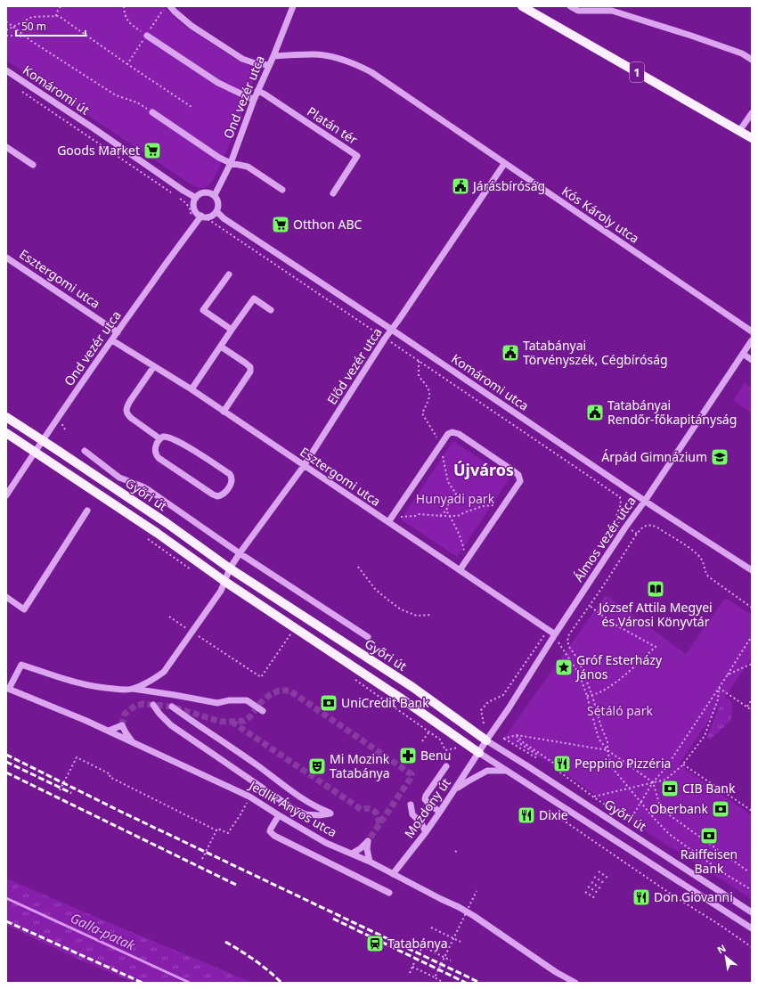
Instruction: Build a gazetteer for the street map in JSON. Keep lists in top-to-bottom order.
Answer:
{
  "streets": {
    "main road": ["1", "Győri út"],
    "street": [
      "Komáromi út",
      "Ond vezér utca",
      "Platán tér",
      "Kós Károly utca",
      "Esztergomi utca",
      "Előd vezér utca",
      "Komáromi utca",
      "Álmos vezér utca",
      "Mozdony út",
      "Jedlik Ányos utca"
    ]
  },
  "crossings": [
    ["Komáromi út", "Ond vezér utca"],
    ["Komáromi út", "Komáromi utca"],
    ["Ond vezér utca", "Platán tér"],
    ["Ond vezér utca", "Kós Károly utca"],
    ["Ond vezér utca", "Esztergomi utca"],
    ["Ond vezér utca", "Komáromi utca"],
    ["Ond vezér utca", "Győri út"],
    ["Kós Károly utca", "Előd vezér utca"],
    ["Esztergomi utca", "Előd vezér utca"],
    ["Esztergomi utca", "Álmos vezér utca"],
    ["Előd vezér utca", "Komáromi utca"],
    ["Előd vezér utca", "Győri út"],
    ["Komáromi utca", "Álmos vezér utca"],
    ["Győri út", "Álmos vezér utca"],
    ["Győri út", "Mozdony út"],
    ["Álmos vezér utca", "Mozdony út"],
    ["Mozdony út", "Jedlik Ányos utca"]
  ],
  "districts": ["Újváros"],
  "water": ["Galla-patak"],
  "parks": ["Hunyadi park", "Sétáló park"],
  "places": {
    "supermarket": ["Goods Market", "Otthon ABC"],
    "public building": ["Járásbíróság", "Tatabányai Törvényszék, Cégbíróság", "Tatabányai Rendőr-főkapitányság"],
    "school or university": ["Árpád Gimnázium"],
    "library": ["József Attila Megyei és Városi Könyvtár"],
    "place": ["Gróf Esterházy János"],
    "bank": [
      "UniCredit Bank",
      "CIB Bank",
      "Oberbank",
      "Raiffeisen Bank"
    ],
    "pharmacy": ["Benu"],
    "restaurant": ["Peppino Pizzéria", "Dixie", "Don Giovanni"],
    "theatre": ["Mi Mozink Tatabánya"],
    "station": ["Tatabánya"]
  },
  "scale_bar": "50 m",
  "north": "top left"
}
